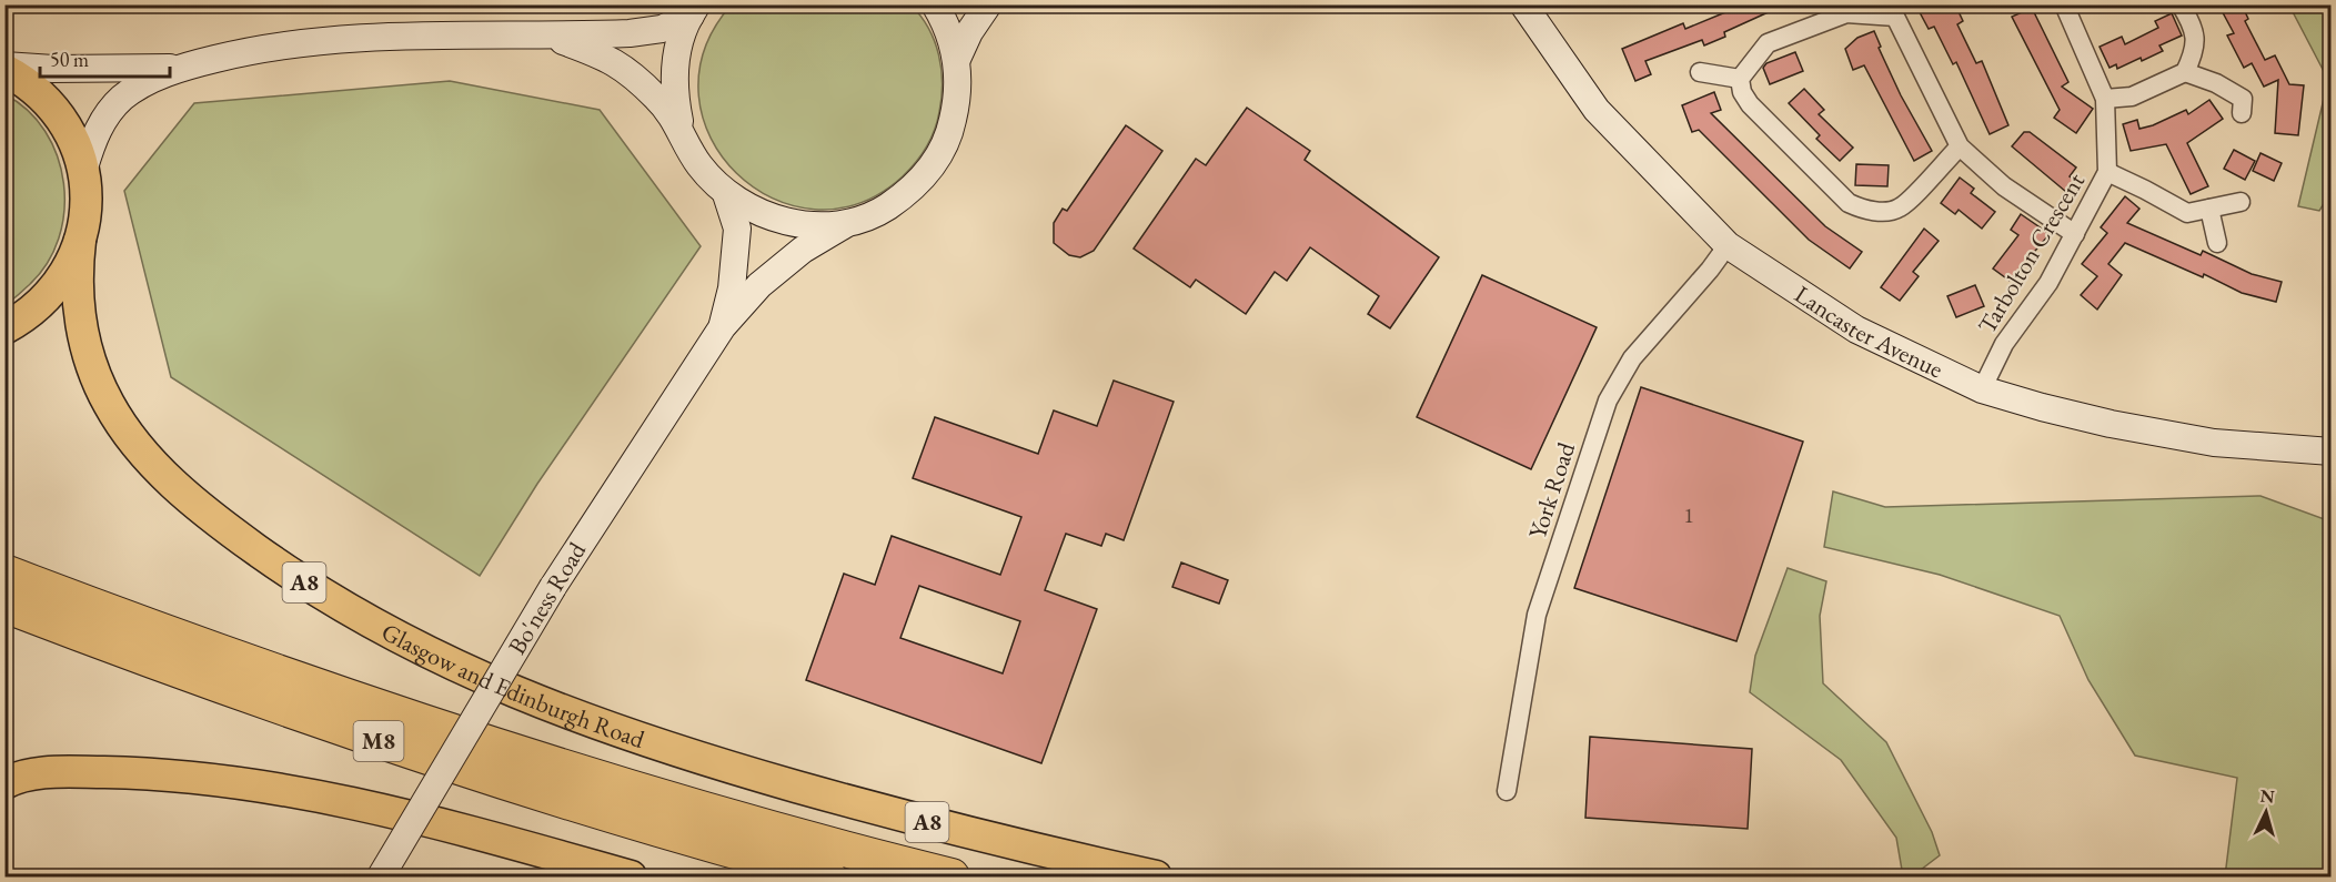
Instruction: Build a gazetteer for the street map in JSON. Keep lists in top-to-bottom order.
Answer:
{
  "streets": {
    "highway": ["A8", "Glasgow and Edinburgh Road", "M8"],
    "main road": ["Lancaster Avenue", "Bo'ness Road"],
    "street": ["Tarbolton Crescent", "York Road"]
  },
  "crossings": [
    ["Tarbolton Crescent", "Lancaster Avenue"],
    ["Lancaster Avenue", "York Road"]
  ],
  "house_numbers": ["1"],
  "scale_bar": "50 m",
  "north": "top"
}
